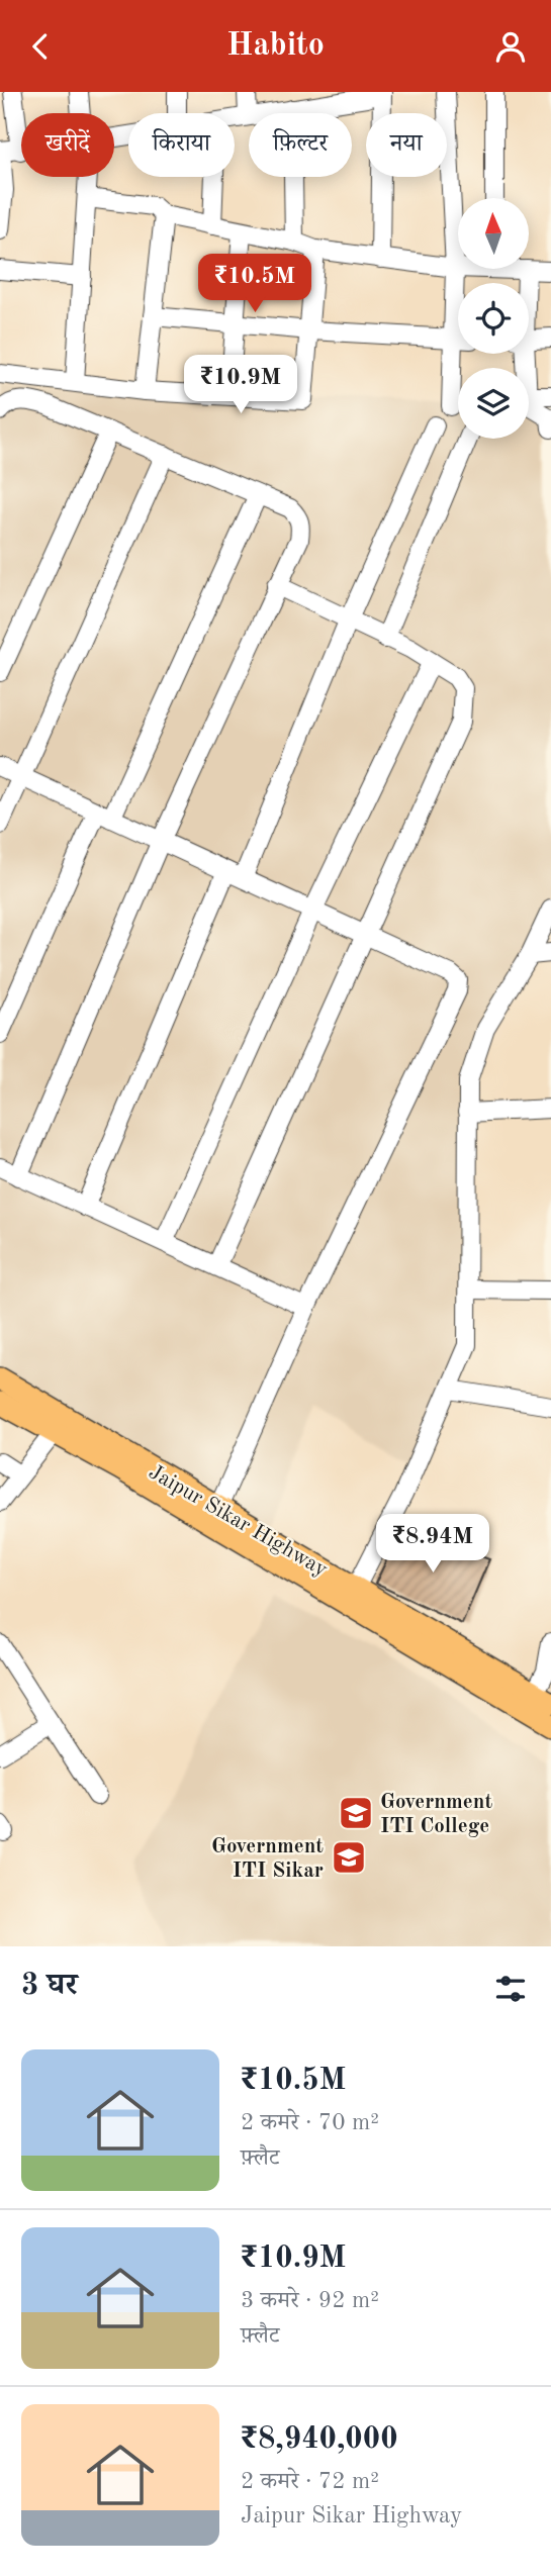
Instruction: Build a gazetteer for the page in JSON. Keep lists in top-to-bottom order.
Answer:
{
  "streets": {
    "main road": ["Jaipur Sikar Highway"]
  },
  "places": {
    "school or university": ["Government ITI College", "Government ITI Sikar"]
  },
  "north": "top",
  "page": {
    "header": "Habito",
    "chip": [
      "खरीदें",
      "किराया",
      "फ़िल्टर",
      "नया"
    ],
    "price": ["₹10.5M", "₹10.9M", "₹8.94M"],
    "heading": "3 घर",
    "list": [
      {
        "name": "₹10.5M",
        "note": "2 कमरे · 70 m² · फ़्लैट"
      },
      {
        "name": "₹10.9M",
        "note": "3 कमरे · 92 m² · फ़्लैट"
      },
      {
        "name": "₹8,940,000",
        "note": "2 कमरे · 72 m² · Jaipur Sikar Highway"
      }
    ]
  }
}
